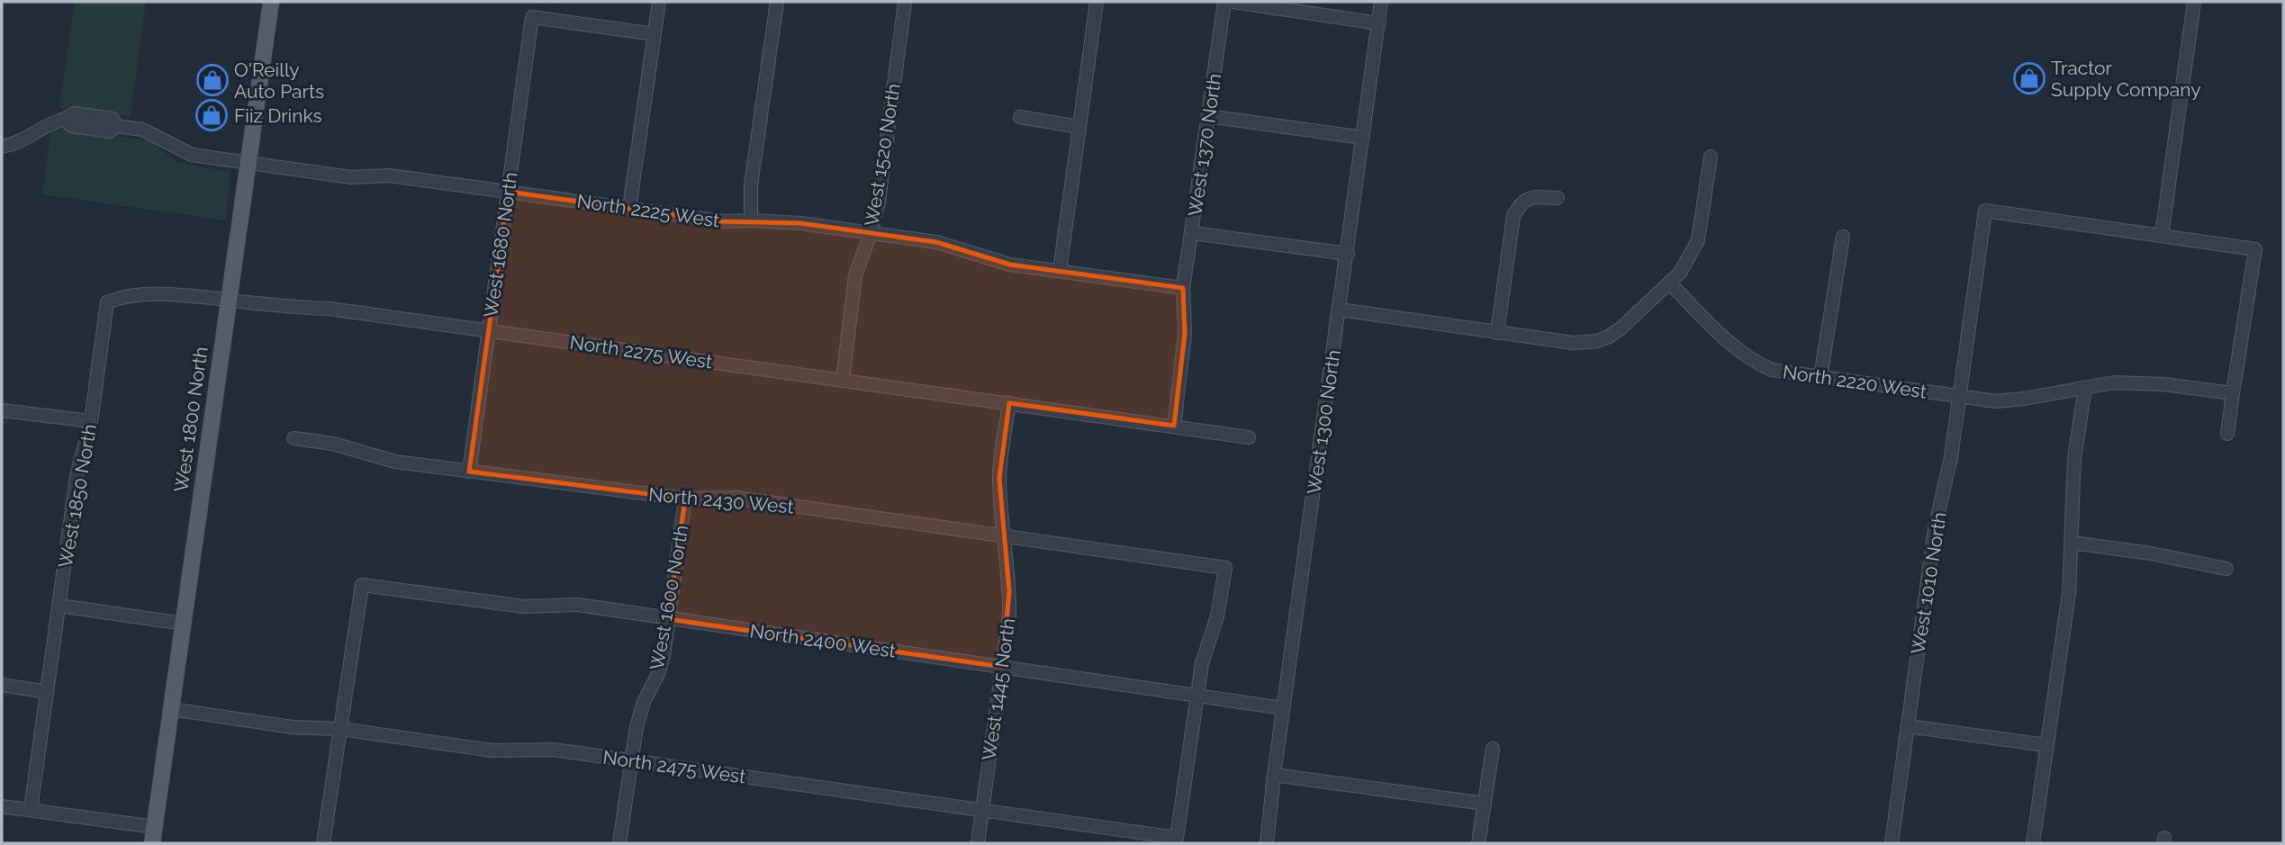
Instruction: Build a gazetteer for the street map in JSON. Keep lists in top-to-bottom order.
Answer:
{
  "streets": {
    "main road": ["West 1800 North"],
    "street": [
      "West 1370 North",
      "West 1520 North",
      "North 2225 West",
      "West 1680 North",
      "North 2275 West",
      "North 2220 West",
      "West 1300 North",
      "West 1850 North",
      "North 2430 West",
      "West 1010 North",
      "West 1600 North",
      "North 2400 West",
      "West 1445 North",
      "North 2475 West"
    ]
  },
  "crossings": [
    ["West 1370 North", "North 2225 West"],
    ["West 1370 North", "North 2275 West"],
    ["West 1520 North", "North 2225 West"],
    ["West 1520 North", "North 2275 West"],
    ["North 2225 West", "West 1680 North"],
    ["North 2225 West", "West 1800 North"],
    ["West 1680 North", "North 2275 West"],
    ["West 1680 North", "North 2430 West"],
    ["North 2275 West", "West 1800 North"],
    ["North 2275 West", "West 1850 North"],
    ["North 2275 West", "West 1445 North"],
    ["North 2220 West", "West 1010 North"],
    ["West 1800 North", "West 1850 North"],
    ["West 1800 North", "North 2475 West"],
    ["West 1300 North", "North 2400 West"],
    ["North 2430 West", "West 1600 North"],
    ["North 2430 West", "North 2400 West"],
    ["North 2430 West", "West 1445 North"],
    ["North 2430 West", "North 2475 West"],
    ["West 1600 North", "North 2400 West"],
    ["West 1600 North", "North 2475 West"],
    ["North 2400 West", "West 1445 North"],
    ["North 2400 West", "North 2475 West"],
    ["West 1445 North", "North 2475 West"]
  ],
  "places": {
    "shop": ["Tractor Supply Company", "O'Reilly Auto Parts", "Fiiz Drinks"]
  }
}
